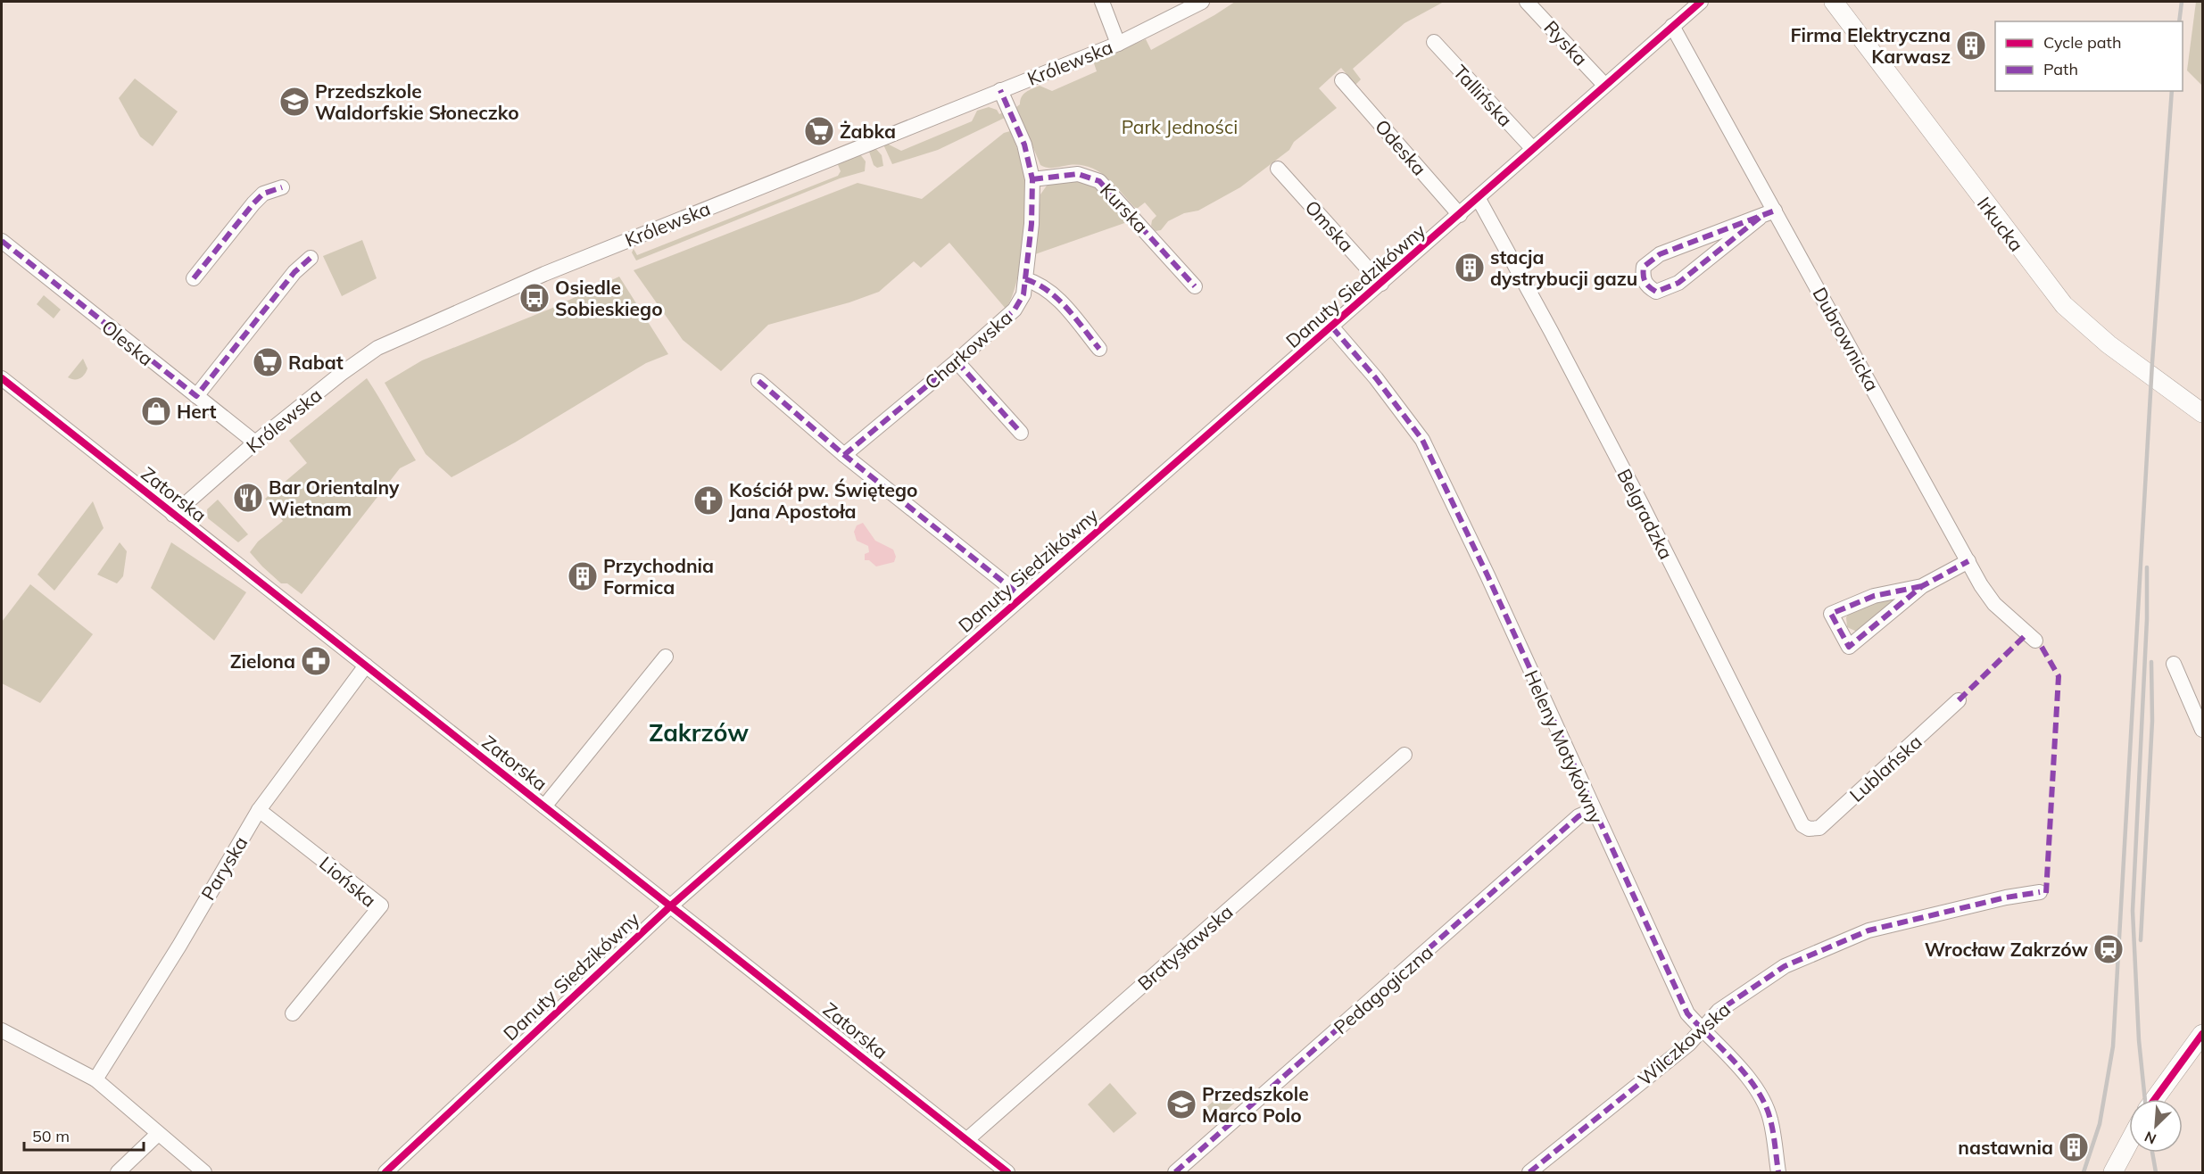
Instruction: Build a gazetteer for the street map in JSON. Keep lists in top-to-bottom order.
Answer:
{
  "streets": {
    "street": [
      "Ryska",
      "Królewska",
      "Tallińska",
      "Odeska",
      "Kurska",
      "Irkucka",
      "Omska",
      "Danuty Siedzikówny",
      "Dubrownicka",
      "Oleska",
      "Charkowska",
      "Zatorska",
      "Belgradzka",
      "Heleny Motykówny",
      "Lublańska",
      "Paryska",
      "Liońska",
      "Bratysławska",
      "Pedagogiczna",
      "Wilczkowska"
    ]
  },
  "crossings": [
    ["Ryska", "Danuty Siedzikówny"],
    ["Królewska", "Oleska"],
    ["Królewska", "Charkowska"],
    ["Królewska", "Zatorska"],
    ["Tallińska", "Danuty Siedzikówny"],
    ["Odeska", "Danuty Siedzikówny"],
    ["Kurska", "Charkowska"],
    ["Omska", "Danuty Siedzikówny"],
    ["Danuty Siedzikówny", "Dubrownicka"],
    ["Danuty Siedzikówny", "Zatorska"],
    ["Danuty Siedzikówny", "Belgradzka"],
    ["Danuty Siedzikówny", "Heleny Motykówny"],
    ["Zatorska", "Paryska"],
    ["Zatorska", "Bratysławska"],
    ["Belgradzka", "Lublańska"],
    ["Heleny Motykówny", "Pedagogiczna"],
    ["Heleny Motykówny", "Wilczkowska"],
    ["Paryska", "Liońska"]
  ],
  "districts": ["Zakrzów"],
  "parks": ["Park Jedności"],
  "places": {
    "building": [
      "Firma Elektryczna Karwasz",
      "stacja dystrybucji gazu",
      "Przychodnia Formica",
      "nastawnia"
    ],
    "school or university": ["Przedszkole Waldorfskie Słoneczko", "Przedszkole Marco Polo"],
    "supermarket": ["Żabka", "Rabat"],
    "bus stop": ["Osiedle Sobieskiego"],
    "shop": ["Hert"],
    "restaurant": ["Bar Orientalny Wietnam"],
    "church": ["Kościół pw. Świętego Jana Apostoła"],
    "pharmacy": ["Zielona"],
    "station": ["Wrocław Zakrzów"]
  },
  "legend": ["Cycle path", "Path"],
  "scale_bar": "50 m",
  "north": "bottom left"
}
